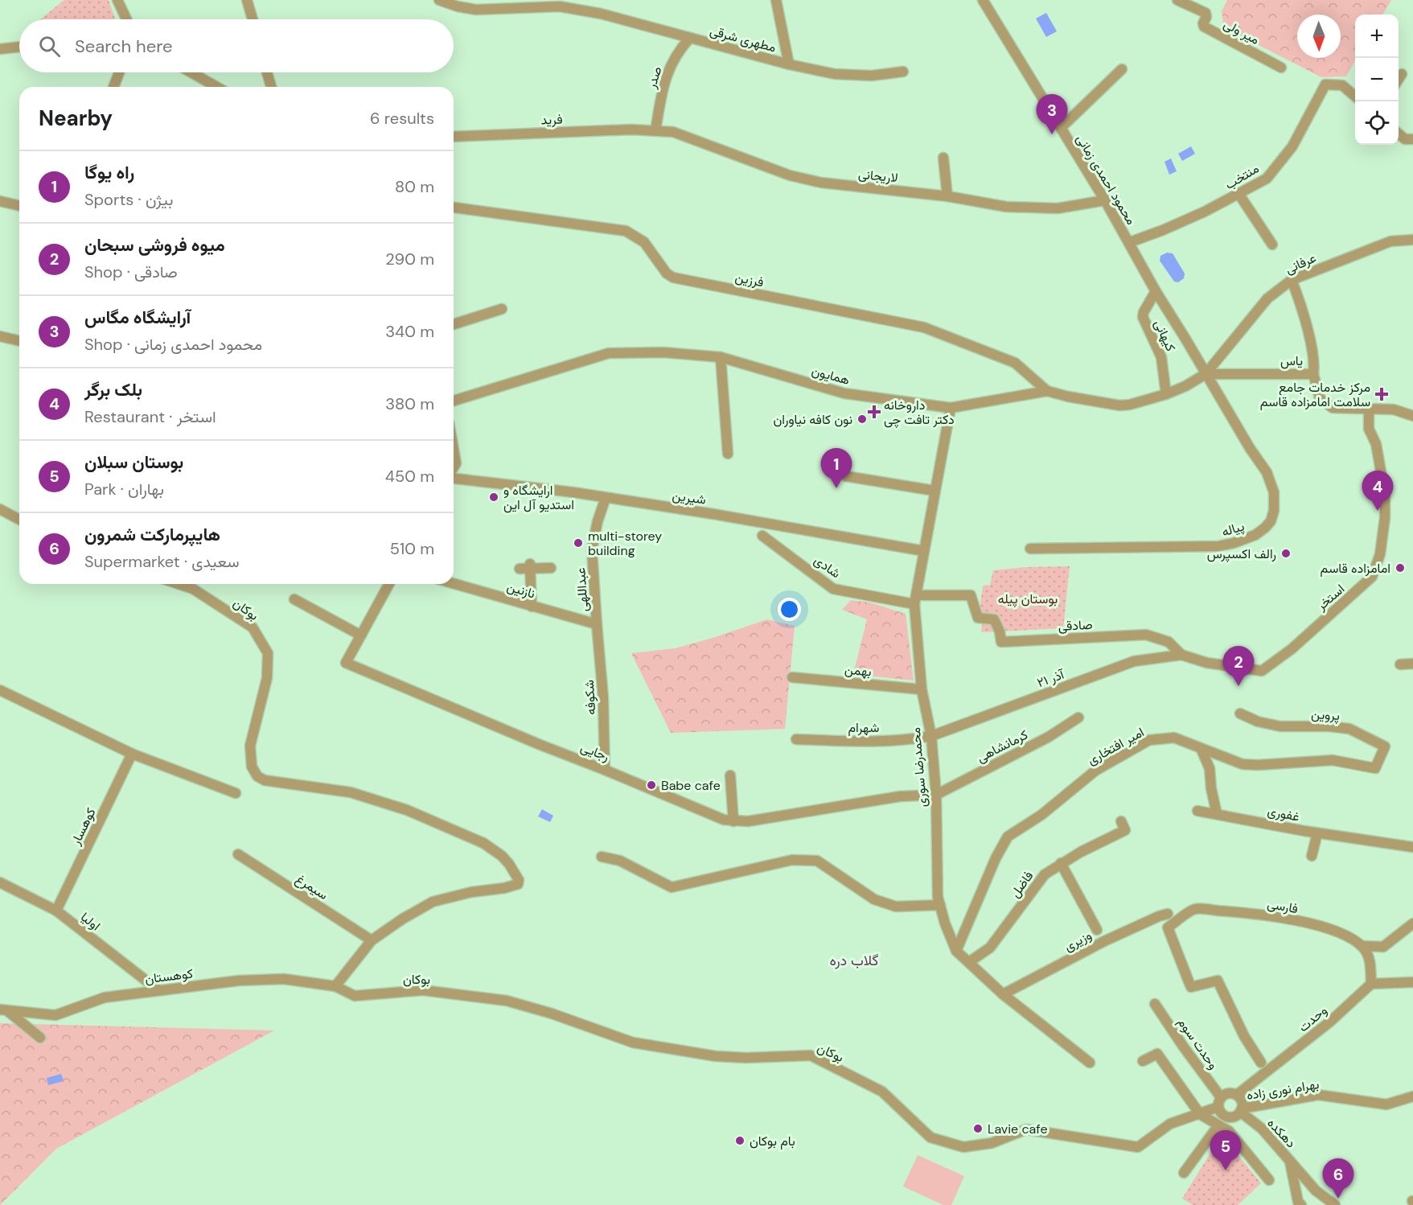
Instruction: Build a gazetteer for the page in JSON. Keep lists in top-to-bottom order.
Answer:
{
  "streets": {
    "street": [
      "میر ولی",
      "مطهری شرقی",
      "صدر",
      "فرید",
      "لاریجانی",
      "منتخب",
      "محمود احمدی زمانی",
      "عرفانی",
      "فرزین",
      "کیهانی",
      "یاس",
      "همایون",
      "شیرین",
      "پیاله",
      "شادی",
      "نازنین",
      "عبداللهی",
      "استخر",
      "بوکان",
      "صادقی",
      "بهمن",
      "۲۱ آذر",
      "شکوفه",
      "پروین",
      "شهرام",
      "کرمانشاهی",
      "امیر افتخاری",
      "رجایی",
      "محمدرضا سوری",
      "غفوری",
      "کوهسار",
      "فاضل",
      "سیمرغ",
      "فارسی",
      "اولیا",
      "وزیری",
      "کوهستان",
      "وحدت",
      "وحدت سوم",
      "بهرام نوری زاده",
      "دهکده"
    ]
  },
  "crossings": [
    ["مطهری شرقی", "صدر"],
    ["صدر", "فرید"],
    ["صدر", "لاریجانی"],
    ["فرید", "لاریجانی"],
    ["لاریجانی", "محمود احمدی زمانی"],
    ["منتخب", "محمود احمدی زمانی"],
    ["محمود احمدی زمانی", "عرفانی"],
    ["محمود احمدی زمانی", "کیهانی"],
    ["محمود احمدی زمانی", "یاس"],
    ["محمود احمدی زمانی", "همایون"],
    ["محمود احمدی زمانی", "پیاله"],
    ["عرفانی", "یاس"],
    ["عرفانی", "همایون"],
    ["عرفانی", "پیاله"],
    ["فرزین", "همایون"],
    ["کیهانی", "همایون"],
    ["یاس", "همایون"],
    ["یاس", "پیاله"],
    ["یاس", "استخر"],
    ["همایون", "پیاله"],
    ["همایون", "محمدرضا سوری"],
    ["شیرین", "عبداللهی"],
    ["شیرین", "محمدرضا سوری"],
    ["شادی", "صادقی"],
    ["شادی", "محمدرضا سوری"],
    ["نازنین", "عبداللهی"],
    ["نازنین", "شکوفه"],
    ["عبداللهی", "شکوفه"],
    ["استخر", "صادقی"],
    ["بوکان", "سیمرغ"],
    ["بوکان", "کوهستان"],
    ["بوکان", "وحدت"],
    ["بوکان", "وحدت سوم"],
    ["بوکان", "بهرام نوری زاده"],
    ["بوکان", "دهکده"],
    ["صادقی", "۲۱ آذر"],
    ["صادقی", "محمدرضا سوری"],
    ["بهمن", "محمدرضا سوری"],
    ["۲۱ آذر", "شهرام"],
    ["۲۱ آذر", "محمدرضا سوری"],
    ["شکوفه", "رجایی"],
    ["پروین", "امیر افتخاری"],
    ["شهرام", "محمدرضا سوری"],
    ["کرمانشاهی", "رجایی"],
    ["کرمانشاهی", "محمدرضا سوری"],
    ["امیر افتخاری", "محمدرضا سوری"],
    ["رجایی", "محمدرضا سوری"],
    ["محمدرضا سوری", "فاضل"],
    ["محمدرضا سوری", "وزیری"],
    ["کوهسار", "اولیا"],
    ["اولیا", "کوهستان"],
    ["وحدت", "وحدت سوم"],
    ["وحدت", "بهرام نوری زاده"],
    ["وحدت", "دهکده"],
    ["وحدت سوم", "بهرام نوری زاده"],
    ["وحدت سوم", "دهکده"],
    ["بهرام نوری زاده", "دهکده"]
  ],
  "districts": ["گلاب دره"],
  "parks": ["بوستان پیله"],
  "places": {
    "health": ["مرکز خدمات جامع سلامت امامزاده قاسم", "داروخانه دکتر تافت چی"],
    "other": [
      "نون کافه نیاوران",
      "ارایشگاه و استدیو آل این",
      "multi-storey building",
      "رالف اکسپرس",
      "امامزاده قاسم",
      "Babe cafe",
      "Lavie cafe",
      "بام بوکان"
    ]
  },
  "north": "bottom",
  "page": {
    "map_buttons": ["+", "−"],
    "search": "Search here",
    "heading": ["Nearby", "6 results"],
    "pins": [
      "3",
      "1",
      "4",
      "2",
      "5",
      "6"
    ],
    "list": [
      {
        "mark": "1",
        "name": "راه یوگا",
        "note": "Sports · بیژن",
        "value": "80 m"
      },
      {
        "mark": "2",
        "name": "میوه فروشی سبحان",
        "note": "Shop · صادقی",
        "value": "290 m"
      },
      {
        "mark": "3",
        "name": "آرایشگاه مگاس",
        "note": "Shop · محمود احمدی زمانی",
        "value": "340 m"
      },
      {
        "mark": "4",
        "name": "بلک برگر",
        "note": "Restaurant · استخر",
        "value": "380 m"
      },
      {
        "mark": "5",
        "name": "بوستان سبلان",
        "note": "Park · بهاران",
        "value": "450 m"
      },
      {
        "mark": "6",
        "name": "هایپرمارکت شمرون",
        "note": "Supermarket · سعیدی",
        "value": "510 m"
      }
    ]
  }
}
